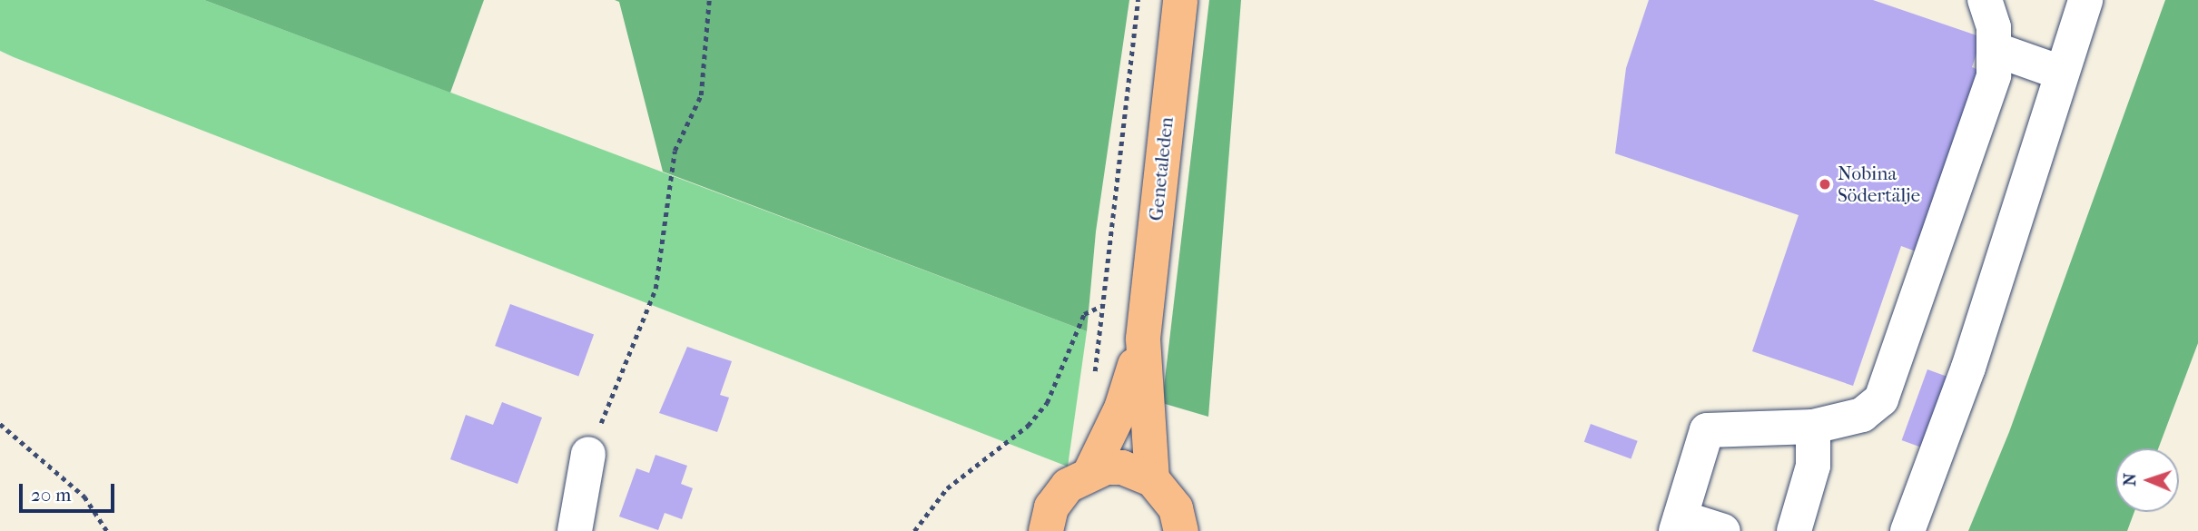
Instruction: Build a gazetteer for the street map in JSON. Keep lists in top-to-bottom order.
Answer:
{
  "streets": {
    "main road": ["Genetaleden"]
  },
  "places": ["Nobina Södertälje"],
  "scale_bar": "20 m",
  "north": "left"
}
